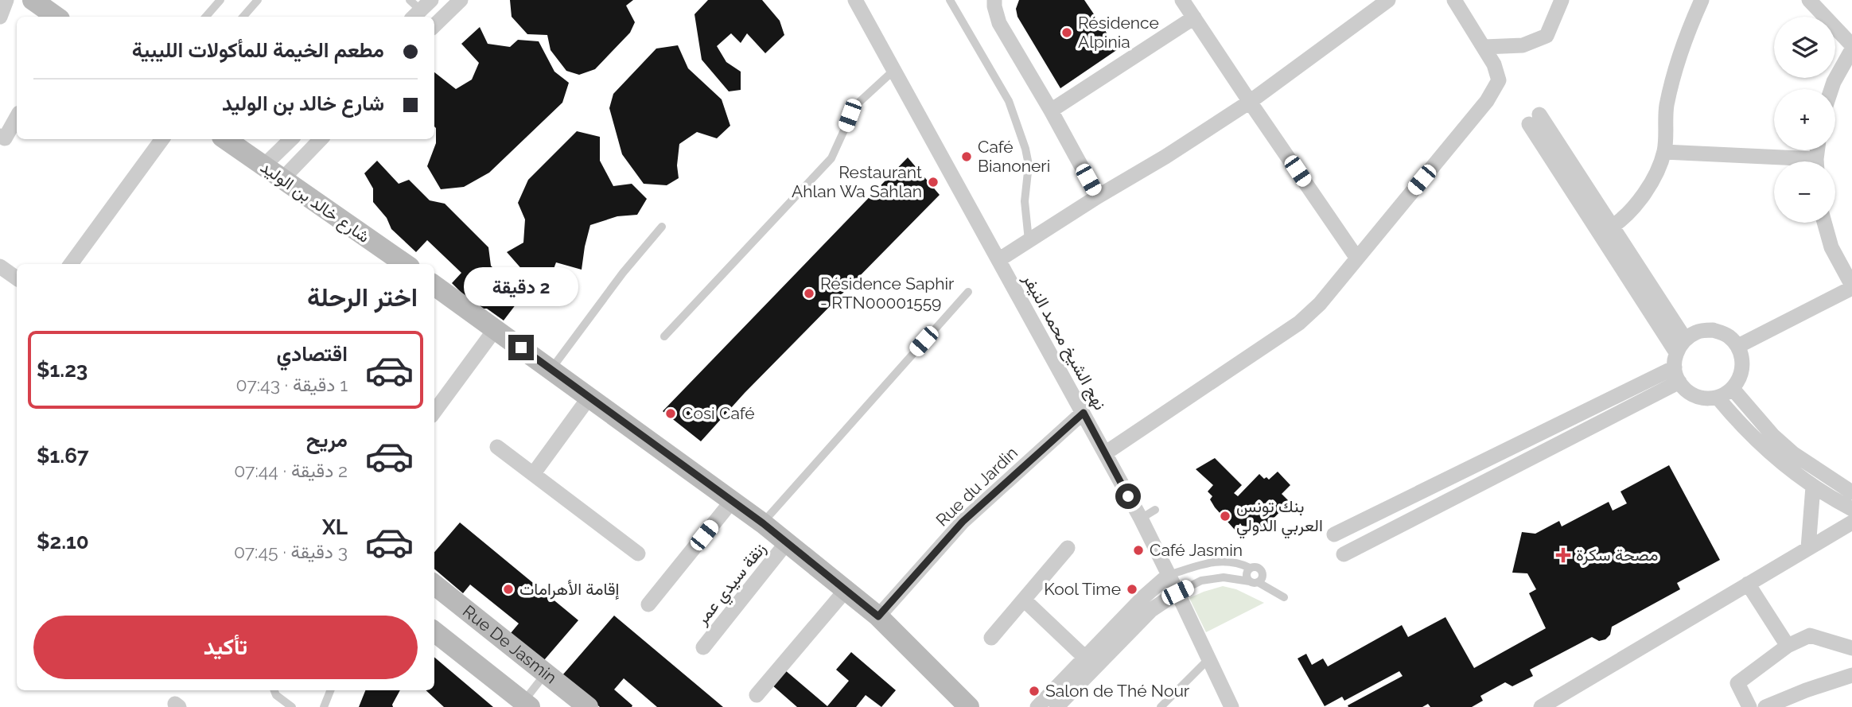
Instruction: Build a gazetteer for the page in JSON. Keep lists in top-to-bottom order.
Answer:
{
  "streets": {
    "street": [
      "شارع خالد بن الوليد",
      "نهج الشيخ محمد النيفر",
      "Rue du Jardin",
      "زنقة سيدي عمر",
      "Rue De Jasmin"
    ]
  },
  "crossings": [
    ["نهج الشيخ محمد النيفر", "Rue du Jardin"]
  ],
  "places": {
    "other": [
      "Résidence Alpinia",
      "Café Bianoneri",
      "Restaurant Ahlan Wa Sahlan",
      "Résidence Saphir - RTN00001559",
      "Cosi Café",
      "بنك تونس العربي الدولي",
      "Café Jasmin",
      "إقامة الأهرامات",
      "Kool Time",
      "Salon de Thé Nour"
    ],
    "health": ["مصحة سكرة"]
  },
  "page": {
    "map_buttons": ["+", "−"],
    "banner": ["مطعم الخيمة للمأكولات الليبية", "شارع خالد بن الوليد"],
    "heading": "اختر الرحلة",
    "bubble": "2 دقيقة",
    "list": [
      {
        "name": "اقتصادي",
        "note": "1 دقيقة · 07:43",
        "value": "$1.23"
      },
      {
        "name": "مريح",
        "note": "2 دقيقة · 07:44",
        "value": "$1.67"
      },
      {
        "name": "XL",
        "note": "3 دقيقة · 07:45",
        "value": "$2.10"
      }
    ],
    "buttons": "تأكيد"
  }
}
